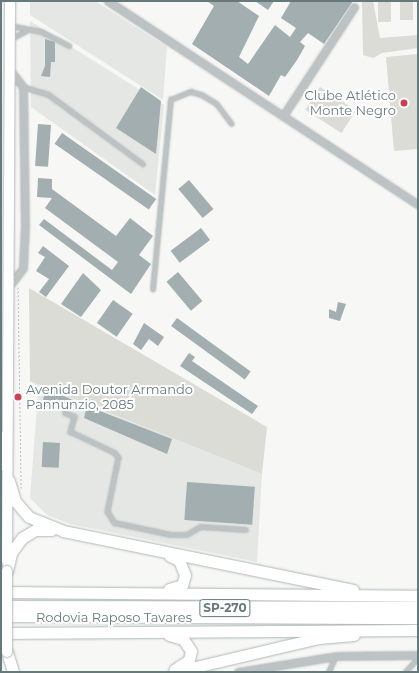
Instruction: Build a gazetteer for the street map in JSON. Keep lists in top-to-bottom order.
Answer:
{
  "streets": {
    "highway": ["SP-270", "Rodovia Raposo Tavares"]
  },
  "places": ["Clube Atlético Monte Negro", "Avenida Doutor Armando Pannunzio, 2085"]
}
